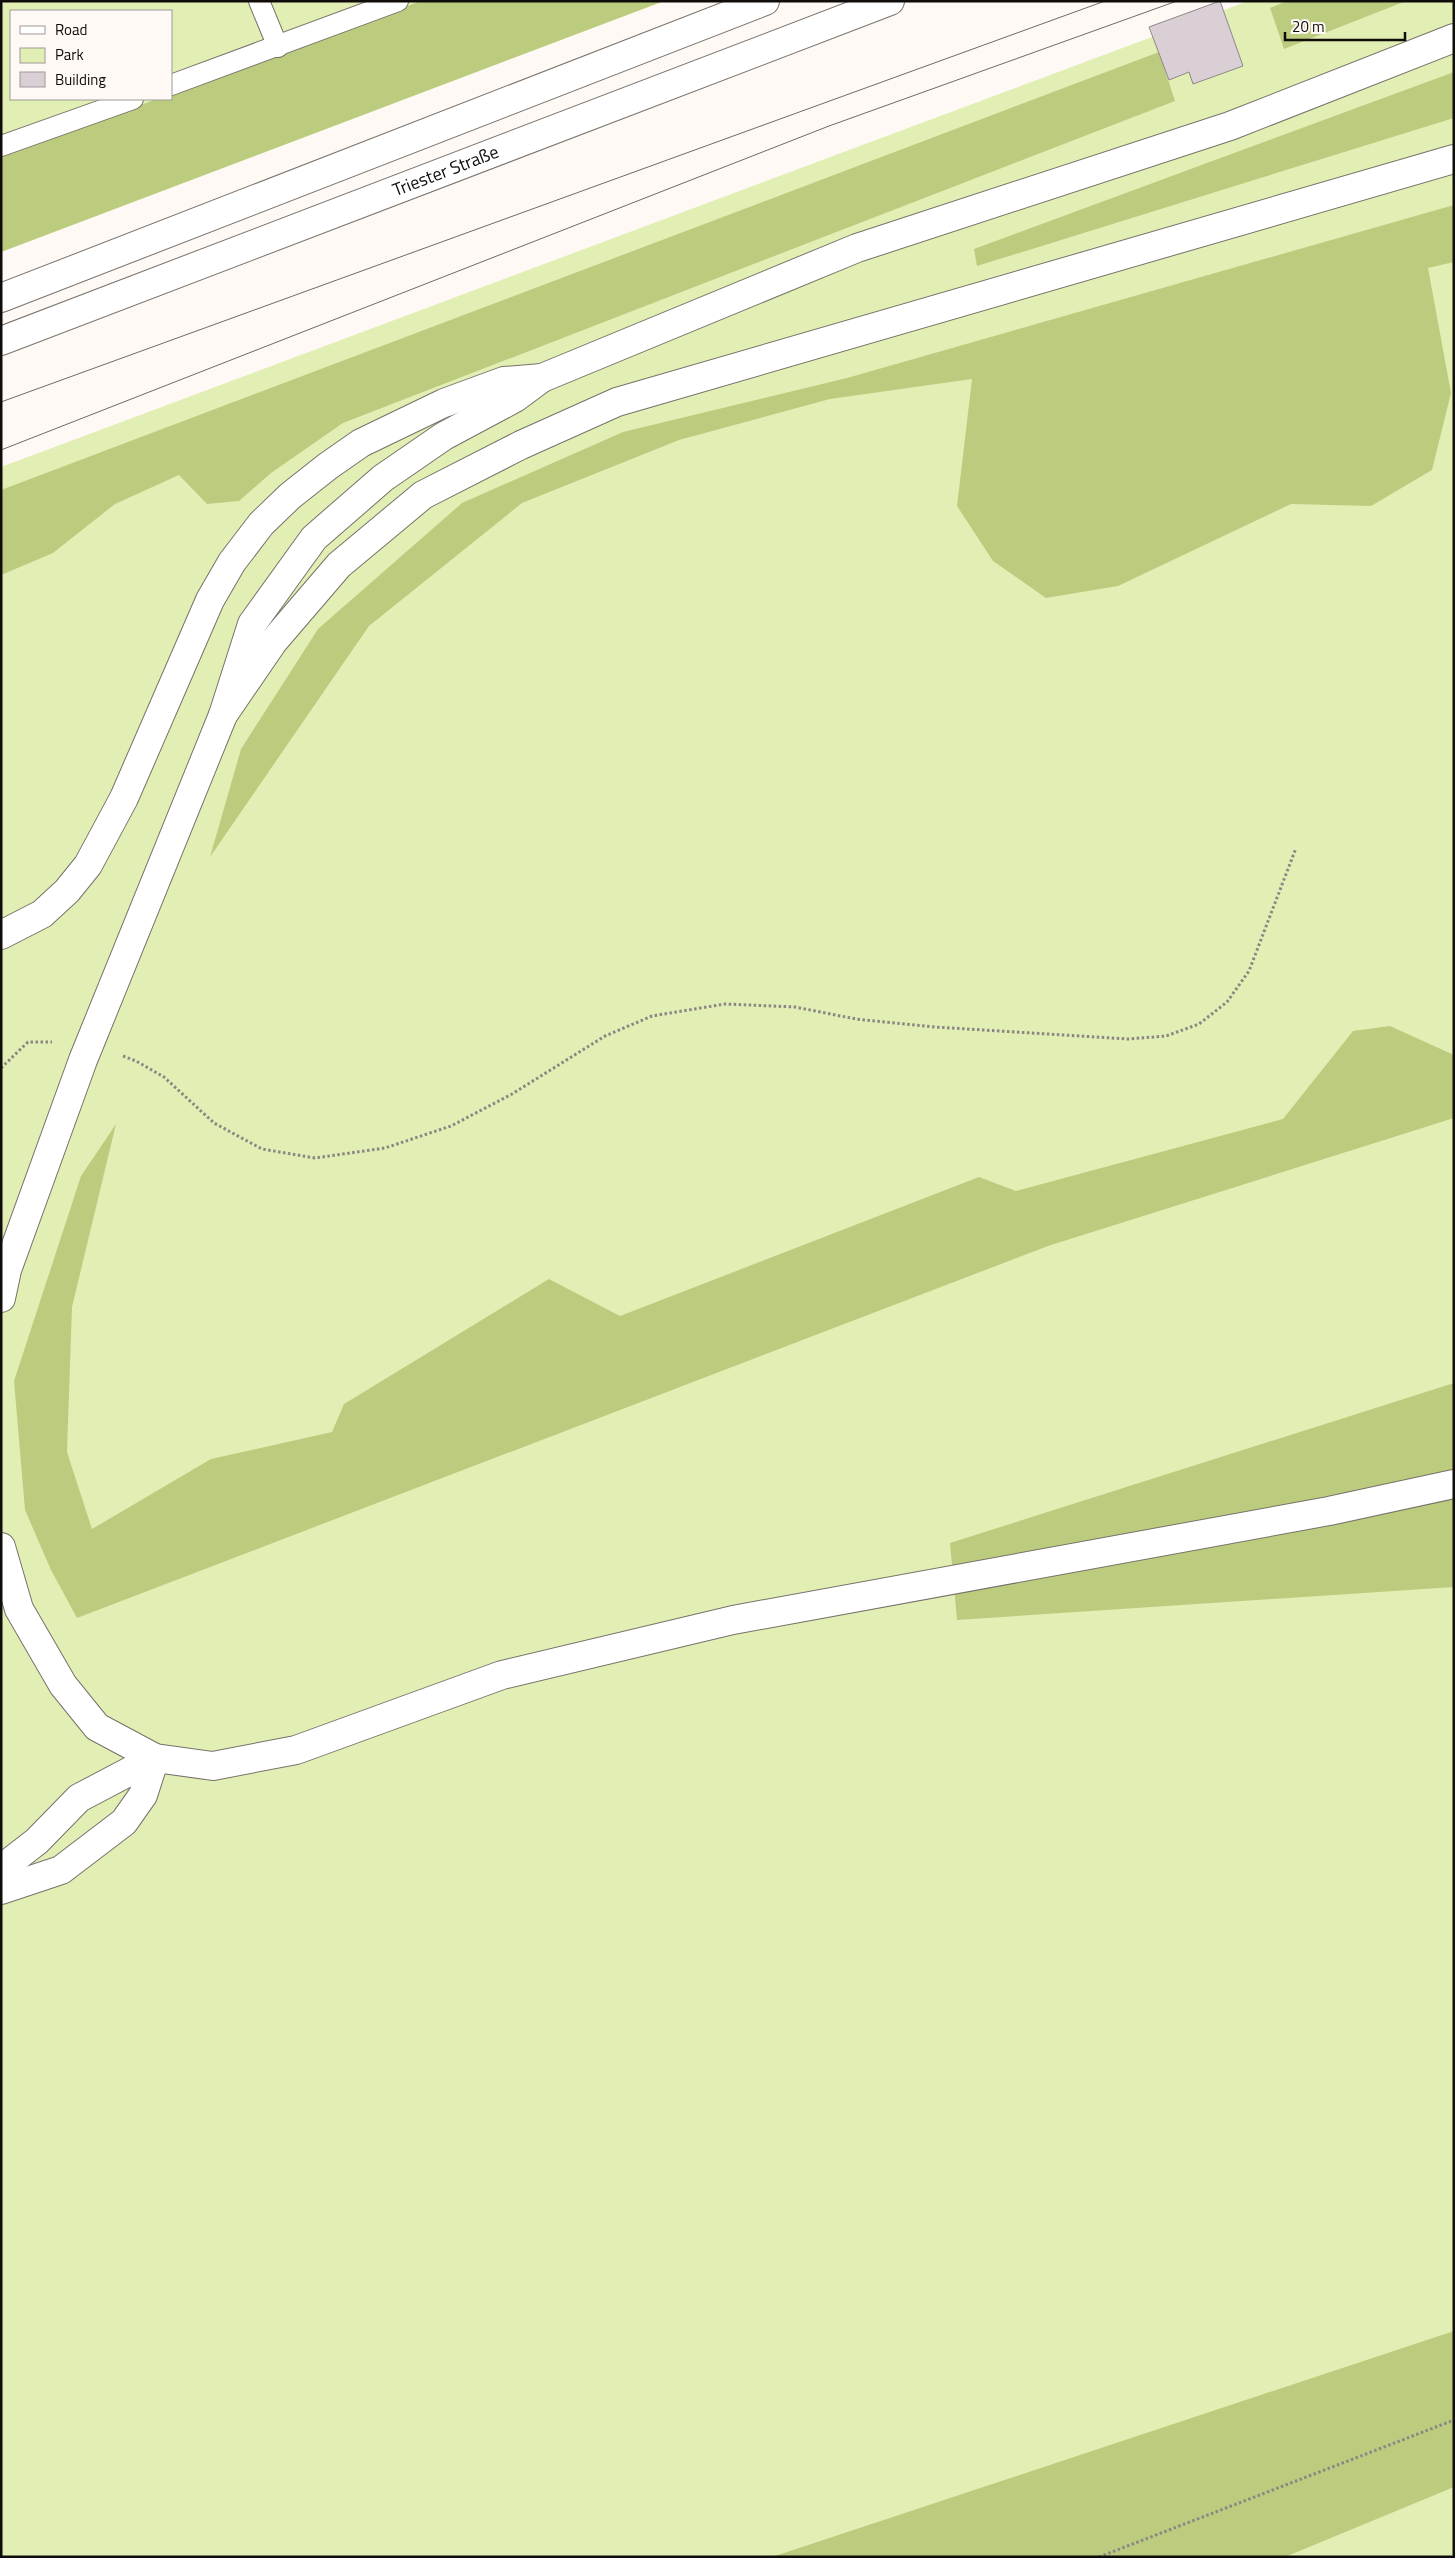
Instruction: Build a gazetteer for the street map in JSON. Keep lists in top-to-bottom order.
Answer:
{
  "streets": {
    "main road": ["Triester Straße"]
  },
  "legend": ["Road", "Park", "Building"],
  "scale_bar": "20 m"
}
